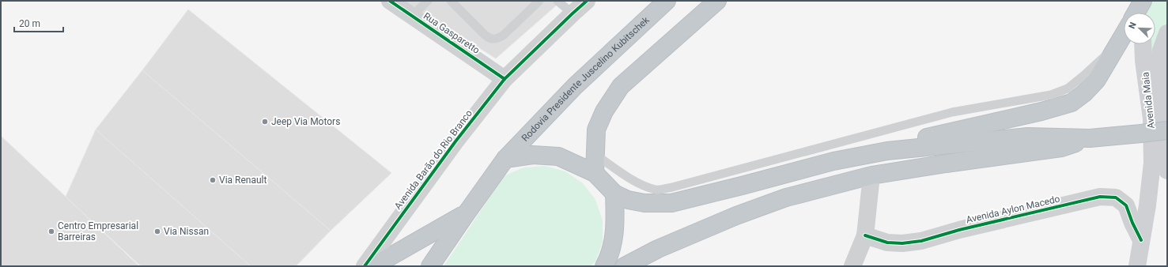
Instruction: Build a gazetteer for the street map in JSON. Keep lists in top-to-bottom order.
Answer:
{
  "streets": {
    "highway": ["Rodovia Presidente Juscelino Kubitschek"],
    "main road": ["Avenida Maia"],
    "street": ["Rua Gasparetto", "Avenida Barão do Rio Branco", "Avenida Aylon Macedo"]
  },
  "crossings": [
    ["Rua Gasparetto", "Avenida Barão do Rio Branco"]
  ],
  "places": [
    "Jeep Via Motors",
    "Via Renault",
    "Centro Empresarial Barreiras",
    "Via Nissan"
  ],
  "scale_bar": "20 m",
  "north": "top left"
}
